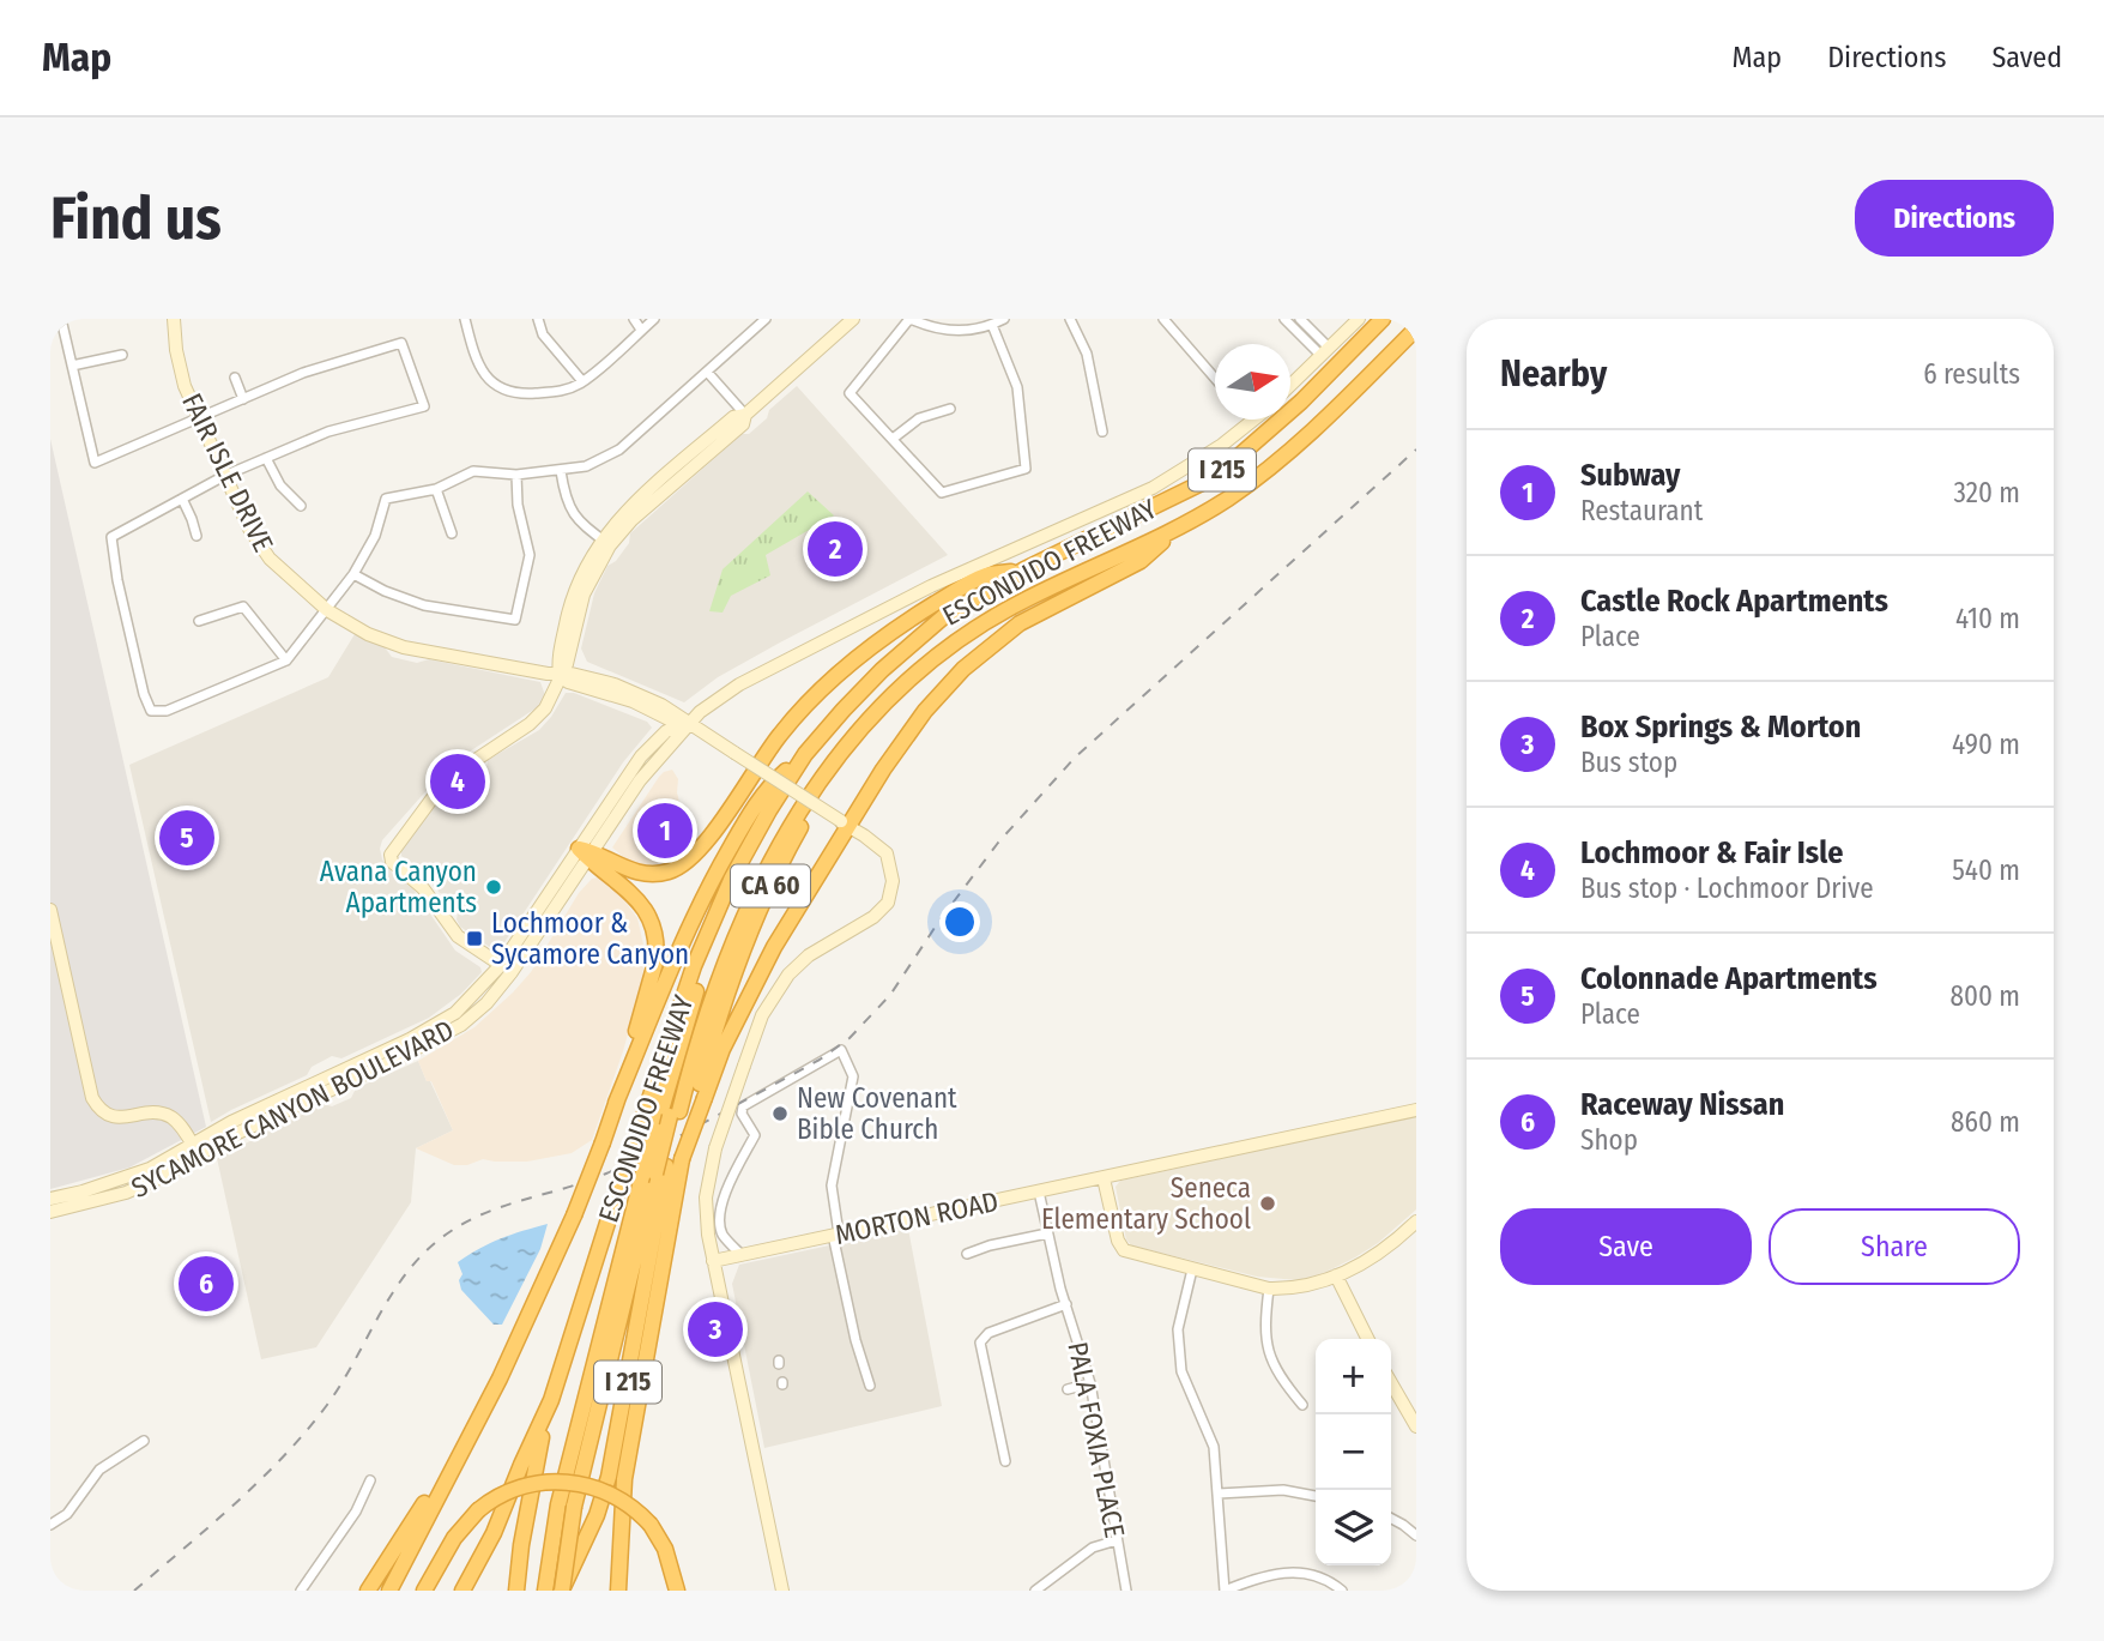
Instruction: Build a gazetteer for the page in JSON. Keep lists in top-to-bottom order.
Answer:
{
  "streets": {
    "highway": ["I 215", "ESCONDIDO FREEWAY", "CA 60"],
    "street": [
      "FAIR ISLE DRIVE",
      "SYCAMORE CANYON BOULEVARD",
      "MORTON ROAD",
      "PALA FOXIA PLACE"
    ]
  },
  "crossings": [
    ["FAIR ISLE DRIVE", "SYCAMORE CANYON BOULEVARD"],
    ["FAIR ISLE DRIVE", "MORTON ROAD"],
    ["ESCONDIDO FREEWAY", "CA 60"],
    ["MORTON ROAD", "PALA FOXIA PLACE"]
  ],
  "places": {
    "other": ["Avana Canyon Apartments", "New Covenant Bible Church", "Seneca Elementary School"],
    "transit": ["Lochmoor & Sycamore Canyon"]
  },
  "north": "right",
  "page": {
    "header": "Map",
    "nav": ["Map", "Directions", "Saved"],
    "buttons": [
      "Directions",
      ["Save", "Share"]
    ],
    "title": "Find us",
    "heading": ["Nearby", "6 results"],
    "list": [
      {
        "mark": "1",
        "name": "Subway",
        "note": "Restaurant",
        "value": "320 m"
      },
      {
        "mark": "2",
        "name": "Castle Rock Apartments",
        "note": "Place",
        "value": "410 m"
      },
      {
        "mark": "3",
        "name": "Box Springs & Morton",
        "note": "Bus stop",
        "value": "490 m"
      },
      {
        "mark": "4",
        "name": "Lochmoor & Fair Isle",
        "note": "Bus stop · Lochmoor Drive",
        "value": "540 m"
      },
      {
        "mark": "5",
        "name": "Colonnade Apartments",
        "note": "Place",
        "value": "800 m"
      },
      {
        "mark": "6",
        "name": "Raceway Nissan",
        "note": "Shop",
        "value": "860 m"
      }
    ],
    "pins": [
      "2",
      "4",
      "1",
      "5",
      "6",
      "3"
    ],
    "map_buttons": ["+", "−"]
  }
}
